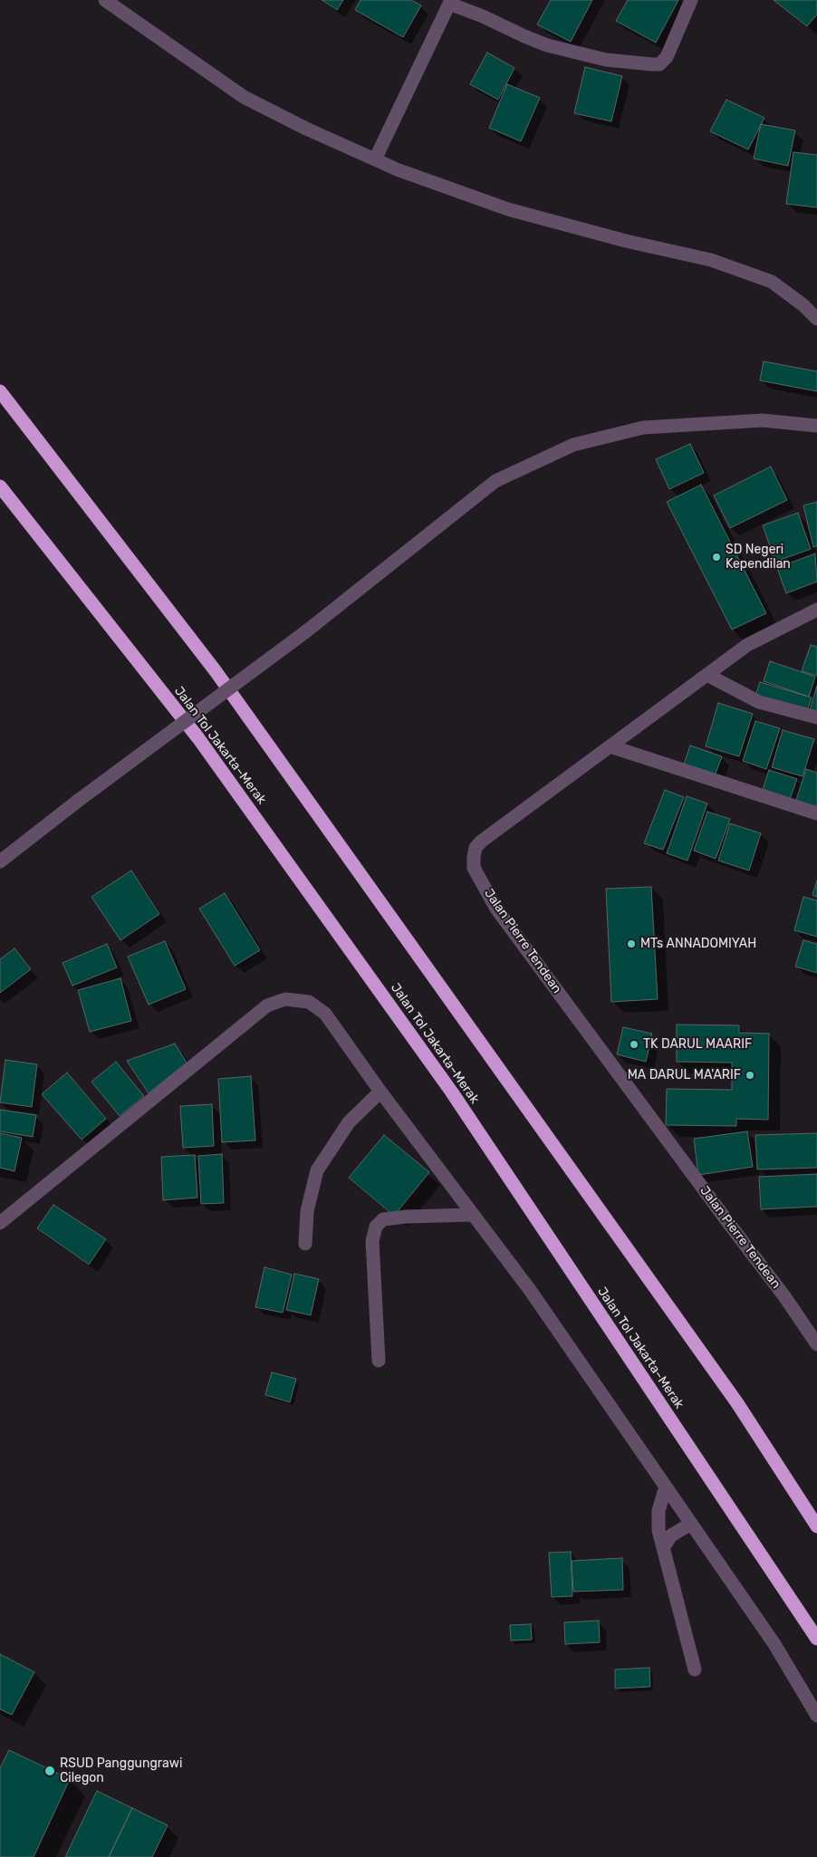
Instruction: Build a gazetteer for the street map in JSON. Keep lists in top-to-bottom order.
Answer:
{
  "streets": {
    "highway": ["Jalan Tol Jakarta–Merak"],
    "street": ["Jalan Pierre Tendean"]
  },
  "places": [
    "SD Negeri Kependilan",
    "MTs ANNADOMIYAH",
    "TK DARUL MAARIF",
    "MA DARUL MA'ARIF",
    "RSUD Panggungrawi Cilegon"
  ]
}
